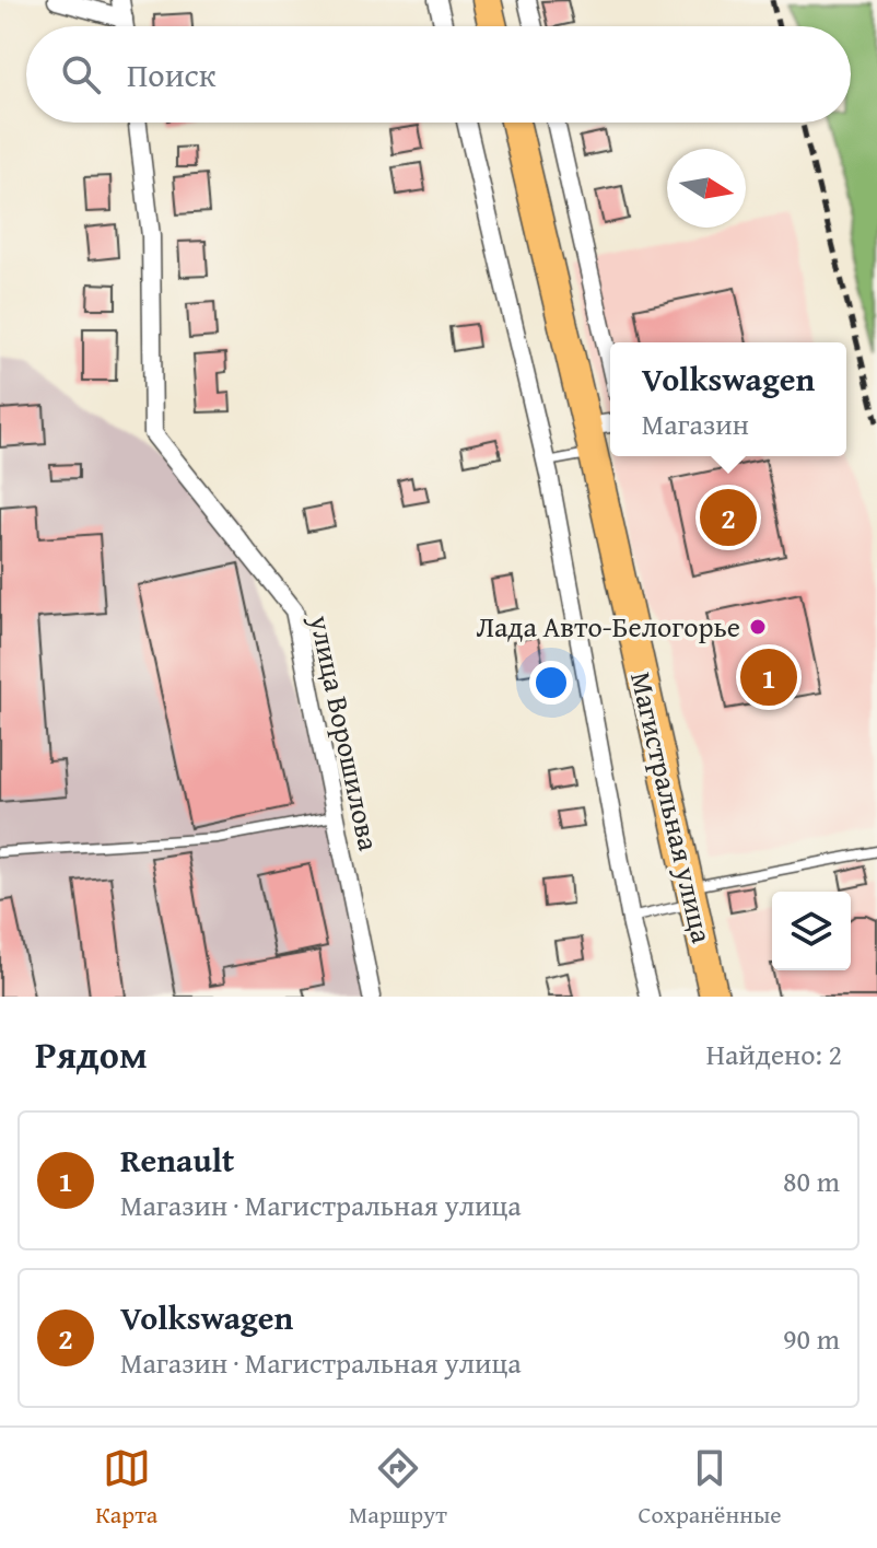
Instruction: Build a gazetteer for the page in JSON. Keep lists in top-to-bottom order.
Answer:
{
  "streets": {
    "main road": ["Магистральная улица"],
    "street": ["улица Ворошилова"]
  },
  "places": ["Лада Авто-Белогорье"],
  "north": "right",
  "page": {
    "search": "Поиск",
    "popup": ["Volkswagen", "Магазин"],
    "pins": ["2", "1"],
    "heading": ["Рядом", "Найдено: 2"],
    "list": [
      {
        "mark": "1",
        "name": "Renault",
        "note": "Магазин · Магистральная улица",
        "value": "80 m"
      },
      {
        "mark": "2",
        "name": "Volkswagen",
        "note": "Магазин · Магистральная улица",
        "value": "90 m"
      }
    ],
    "nav": ["Карта", "Маршрут", "Сохранённые"]
  }
}
